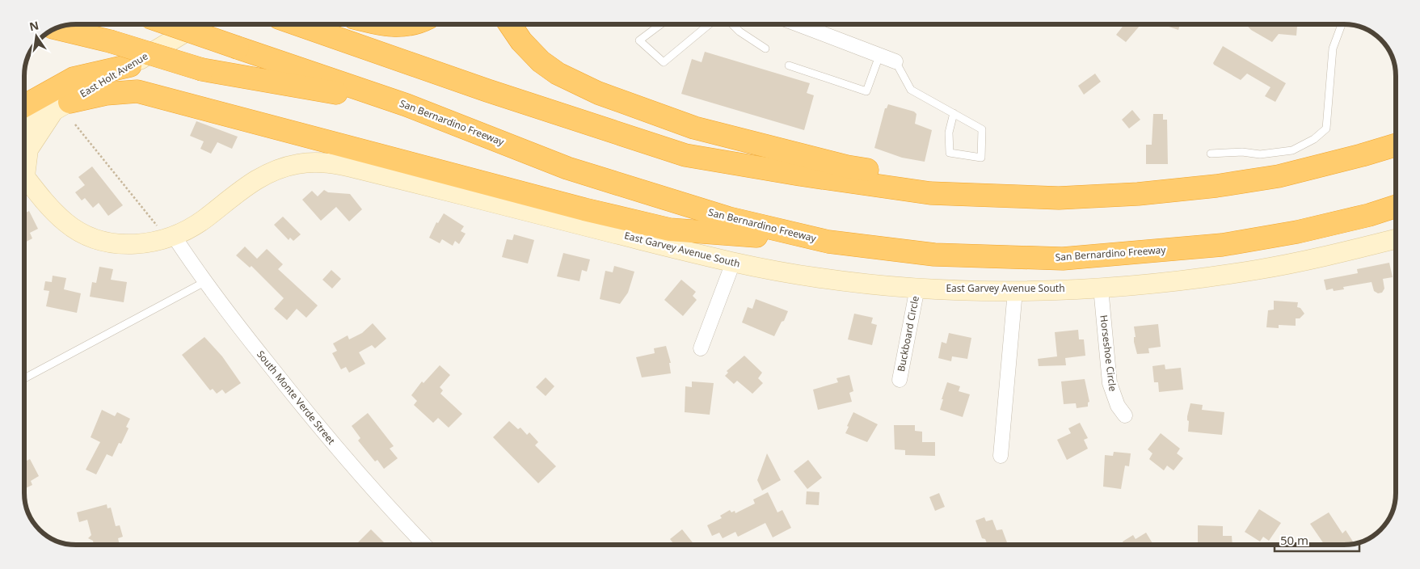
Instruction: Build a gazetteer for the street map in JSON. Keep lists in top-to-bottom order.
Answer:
{
  "streets": {
    "highway": ["San Bernardino Freeway"],
    "street": [
      "East Holt Avenue",
      "East Garvey Avenue South",
      "Buckboard Circle",
      "Horseshoe Circle",
      "South Monte Verde Street"
    ]
  },
  "crossings": [
    ["East Garvey Avenue South", "Buckboard Circle"],
    ["East Garvey Avenue South", "Horseshoe Circle"],
    ["East Garvey Avenue South", "South Monte Verde Street"]
  ],
  "scale_bar": "50 m",
  "north": "top"
}
